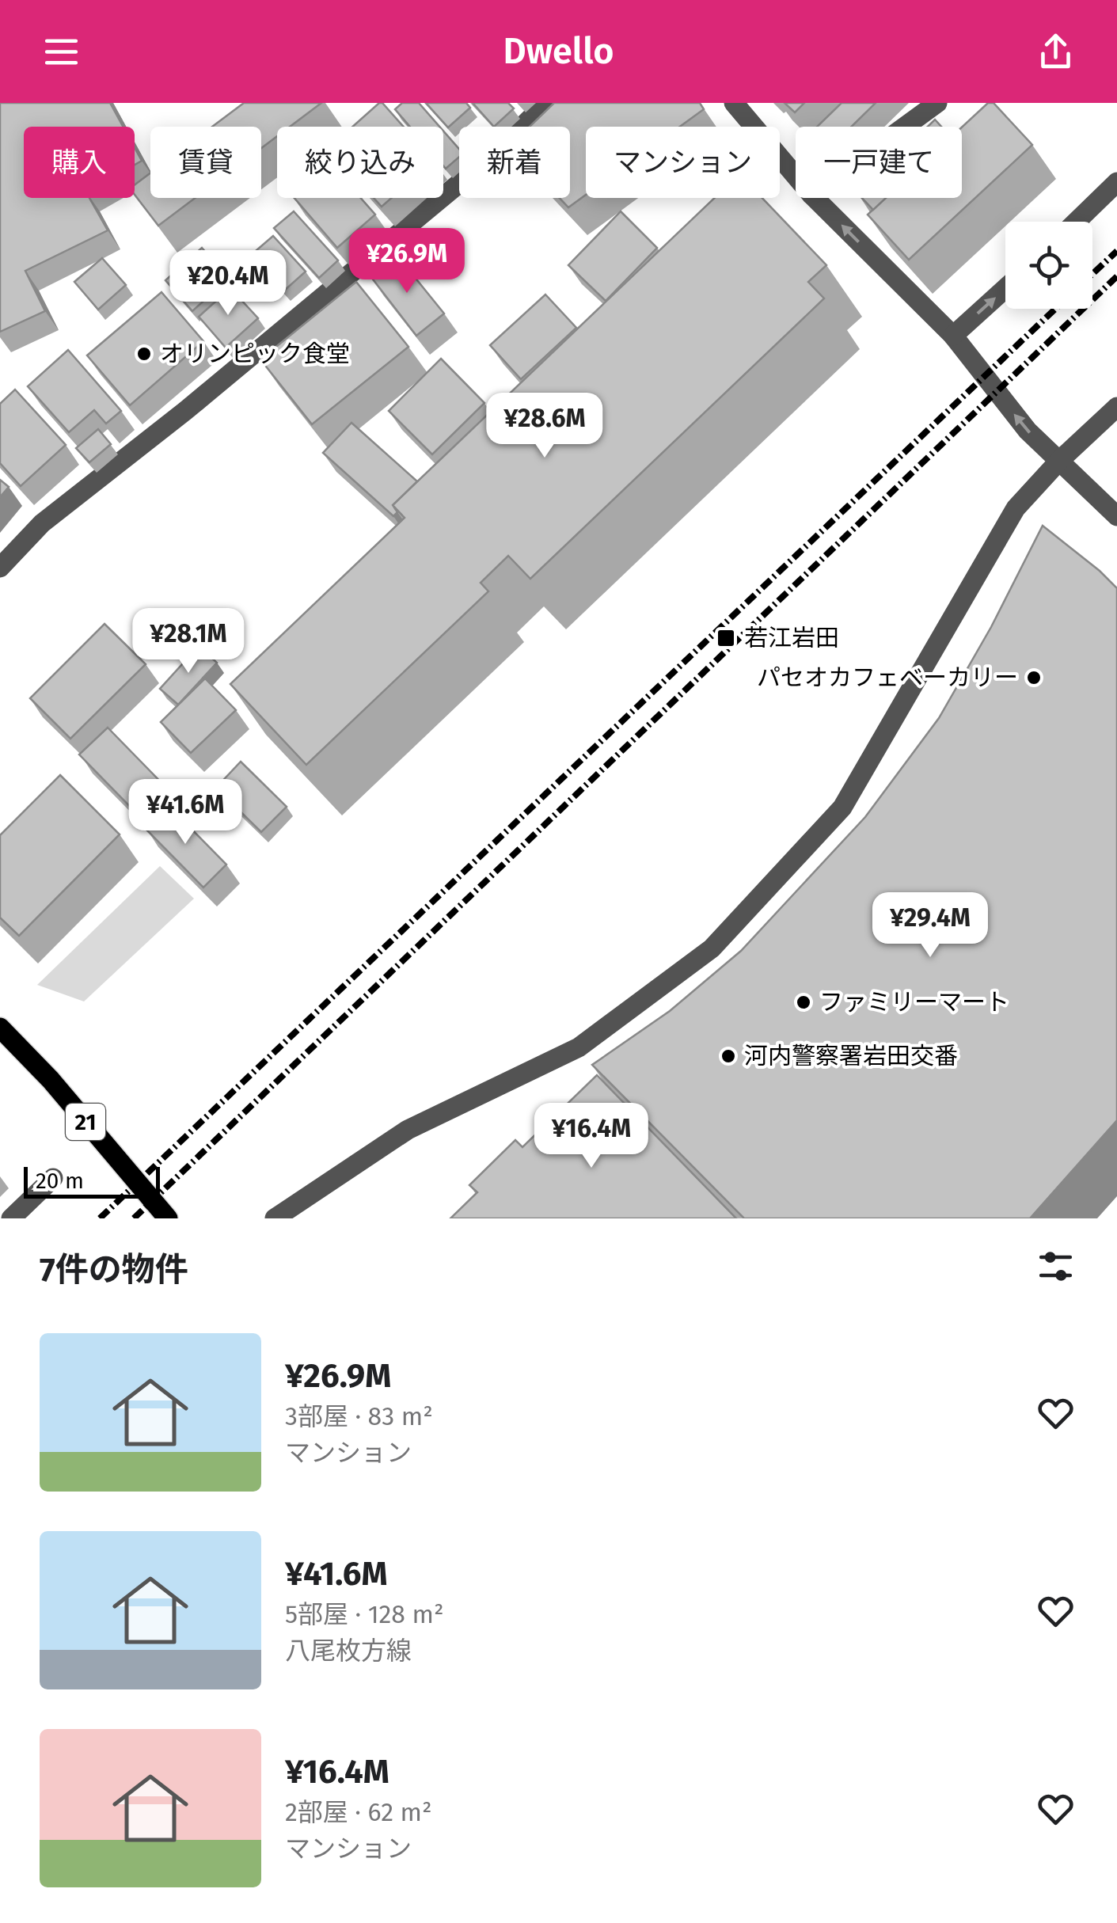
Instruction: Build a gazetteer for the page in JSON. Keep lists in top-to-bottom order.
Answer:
{
  "streets": {
    "main road": ["21"]
  },
  "places": {
    "other": [
      "オリンピック食堂",
      "パセオカフェベーカリー",
      "ファミリーマート",
      "河内警察署岩田交番"
    ],
    "transit": ["若江岩田"]
  },
  "scale_bar": "20 m",
  "page": {
    "header": "Dwello",
    "chip": [
      "購入",
      "賃貸",
      "絞り込み",
      "新着",
      "マンション",
      "一戸建て"
    ],
    "price": [
      "¥26.9M",
      "¥20.4M",
      "¥28.6M",
      "¥28.1M",
      "¥41.6M",
      "¥29.4M",
      "¥16.4M"
    ],
    "scale": "20 m",
    "heading": "7件の物件",
    "list": [
      {
        "name": "¥26.9M",
        "note": "3部屋 · 83 m² · マンション"
      },
      {
        "name": "¥41.6M",
        "note": "5部屋 · 128 m² · 八尾枚方線"
      },
      {
        "name": "¥16.4M",
        "note": "2部屋 · 62 m² · マンション"
      }
    ]
  }
}
